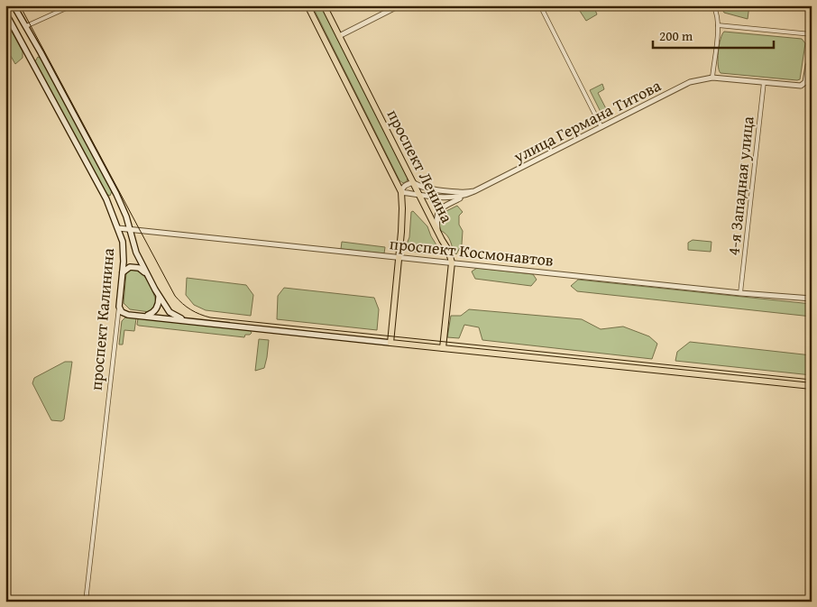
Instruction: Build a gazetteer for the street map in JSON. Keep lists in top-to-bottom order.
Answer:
{
  "streets": {
    "main road": ["проспект Ленина", "проспект Калинина"],
    "street": ["улица Германа Титова", "4-я Западная улица", "проспект Космонавтов"]
  },
  "crossings": [
    ["улица Германа Титова", "проспект Ленина"],
    ["улица Германа Титова", "4-я Западная улица"],
    ["проспект Ленина", "проспект Космонавтов"],
    ["4-я Западная улица", "проспект Космонавтов"],
    ["проспект Космонавтов", "проспект Калинина"]
  ],
  "scale_bar": "200 m"
}
